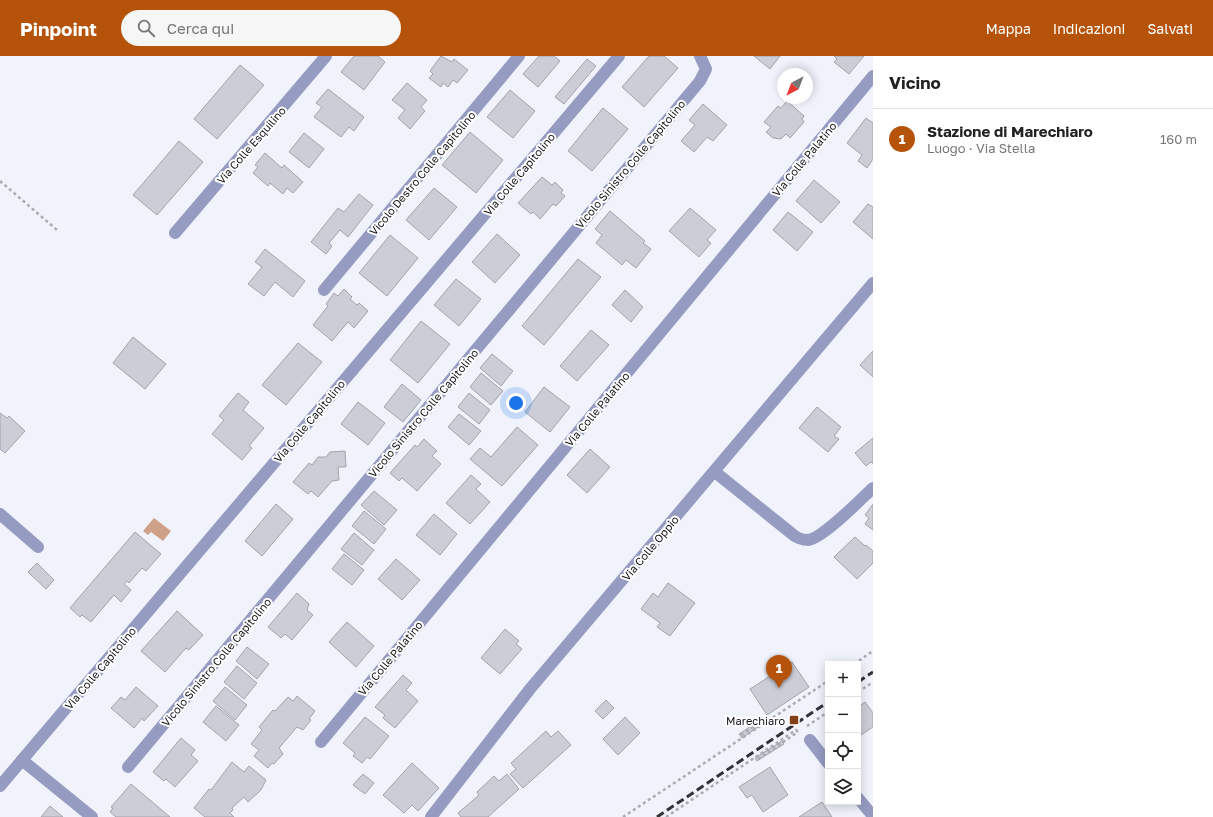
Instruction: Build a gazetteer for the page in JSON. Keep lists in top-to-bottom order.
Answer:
{
  "streets": {
    "street": [
      "Via Colle Esquilino",
      "Via Colle Palatino",
      "Vicolo Sinistro Colle Capitolino",
      "Vicolo Destro Colle Capitolino",
      "Via Colle Capitolino",
      "Via Colle Oppio"
    ]
  },
  "places": {
    "transit": ["Marechiaro"]
  },
  "north": "bottom left",
  "page": {
    "header": "Pinpoint",
    "search": "Cerca qui",
    "nav": ["Mappa", "Indicazioni", "Salvati"],
    "heading": "Vicino",
    "list": [
      {
        "mark": "1",
        "name": "Stazione di Marechiaro",
        "note": "Luogo · Via Stella",
        "value": "160 m"
      }
    ],
    "pins": "1",
    "map_buttons": ["+", "−"]
  }
}
